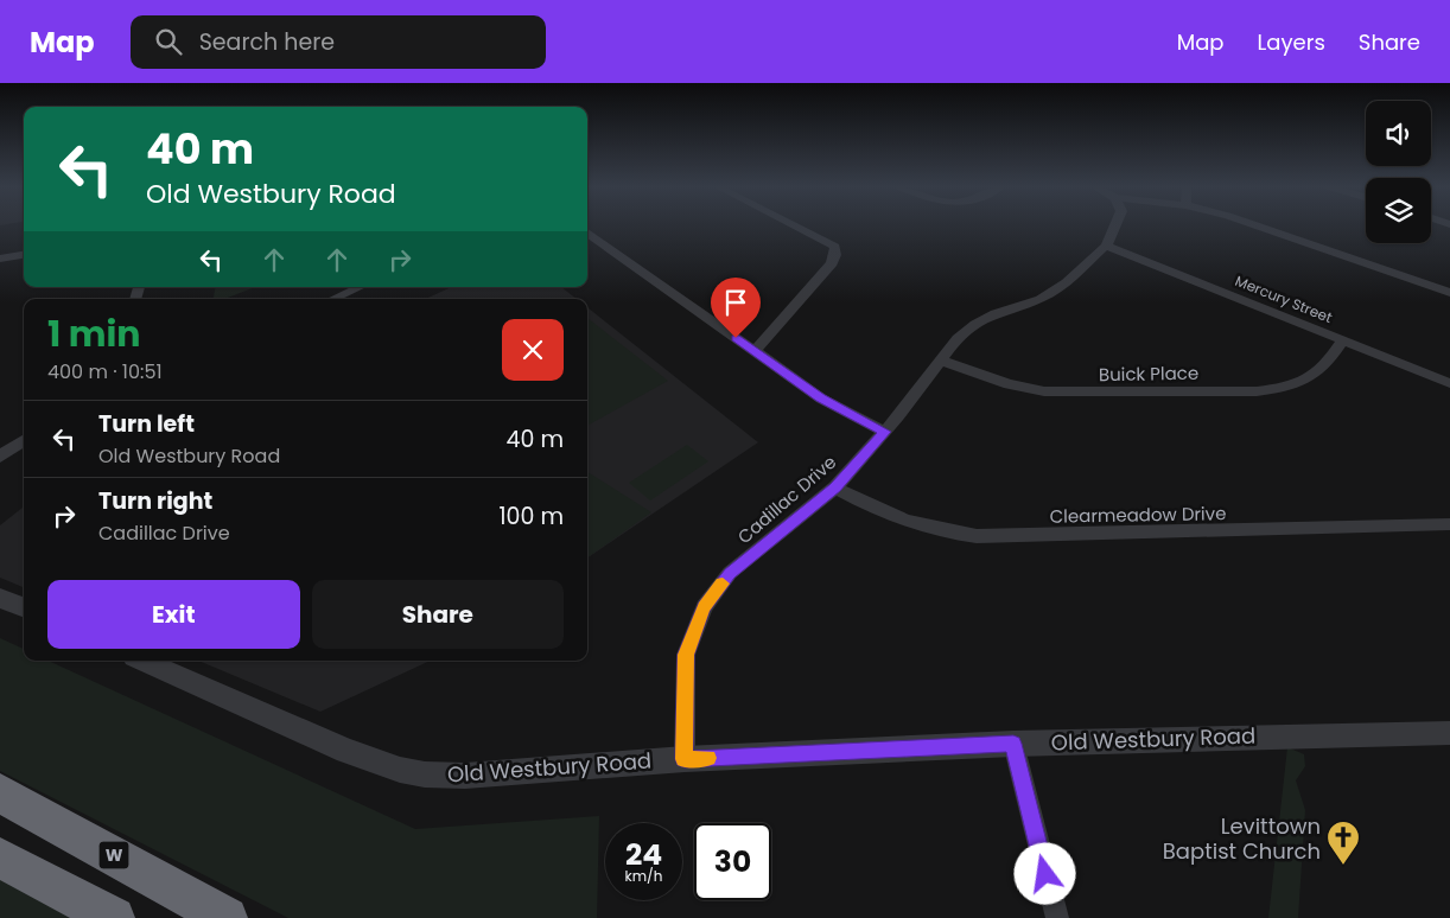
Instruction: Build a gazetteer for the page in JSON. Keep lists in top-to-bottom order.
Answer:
{
  "streets": {
    "highway": ["W"],
    "street": [
      "Mercury Street",
      "Buick Place",
      "Cadillac Drive",
      "Clearmeadow Drive",
      "Old Westbury Road"
    ]
  },
  "crossings": [
    ["Mercury Street", "Buick Place"],
    ["Mercury Street", "Cadillac Drive"],
    ["Buick Place", "Cadillac Drive"],
    ["Cadillac Drive", "Clearmeadow Drive"],
    ["Cadillac Drive", "Old Westbury Road"]
  ],
  "places": {
    "church": ["Levittown Baptist Church"]
  },
  "page": {
    "header": "Map",
    "search": "Search here",
    "nav": ["Map", "Layers", "Share"],
    "turn": ["40 m", "Old Westbury Road"],
    "heading": ["1 min", "400 m · 10:51"],
    "list": [
      {
        "name": "Turn left",
        "note": "Old Westbury Road",
        "value": "40 m"
      },
      {
        "name": "Turn right",
        "note": "Cadillac Drive",
        "value": "100 m"
      }
    ],
    "buttons": ["Exit", "Share"],
    "speed": "24 km/h",
    "limit": "30"
  }
}
